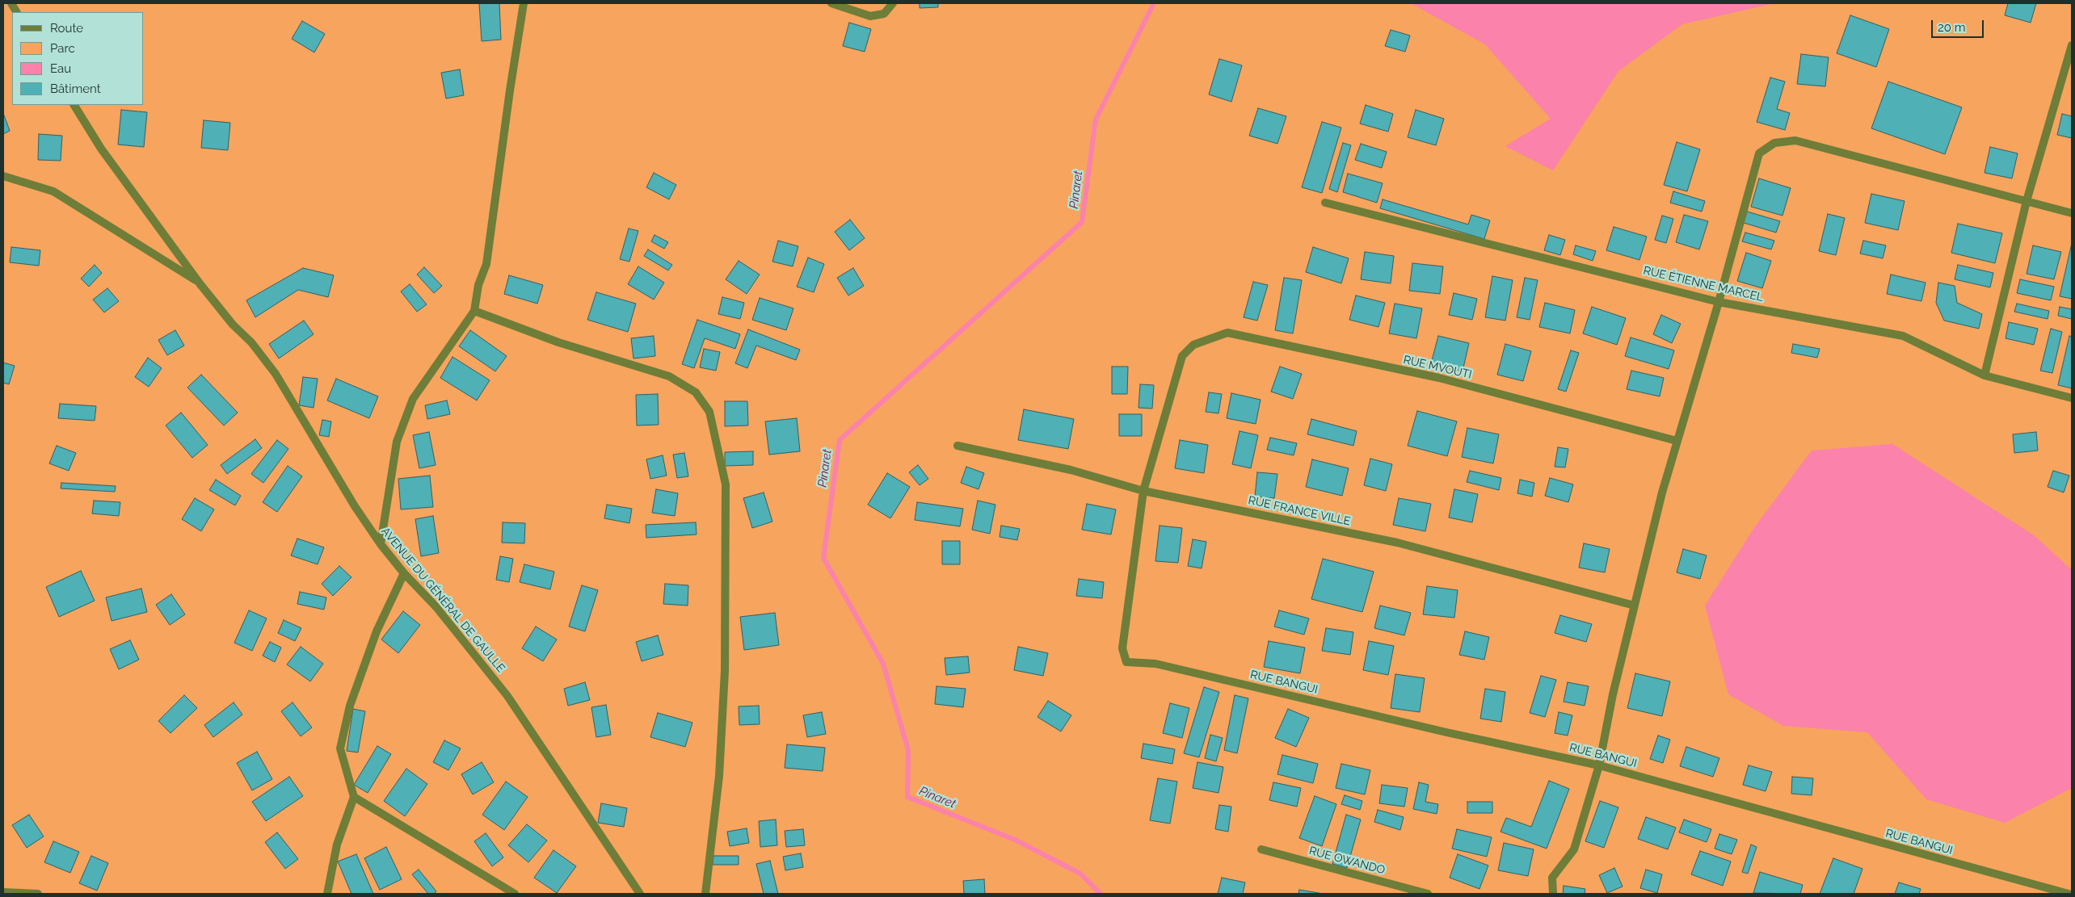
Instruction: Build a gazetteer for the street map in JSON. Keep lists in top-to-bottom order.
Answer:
{
  "streets": {
    "street": [
      "RUE ÉTIENNE MARCEL",
      "RUE MVOUTI",
      "RUE FRANCE VILLE",
      "AVENUE DU GÉNÉRAL DE GAULLE",
      "RUE BANGUI",
      "RUE OWANDO"
    ]
  },
  "crossings": [
    ["RUE MVOUTI", "RUE FRANCE VILLE"],
    ["RUE MVOUTI", "RUE BANGUI"],
    ["RUE FRANCE VILLE", "RUE BANGUI"]
  ],
  "water": ["Pinaret"],
  "legend": [
    "Route",
    "Parc",
    "Eau",
    "Bâtiment"
  ],
  "scale_bar": "20 m"
}
